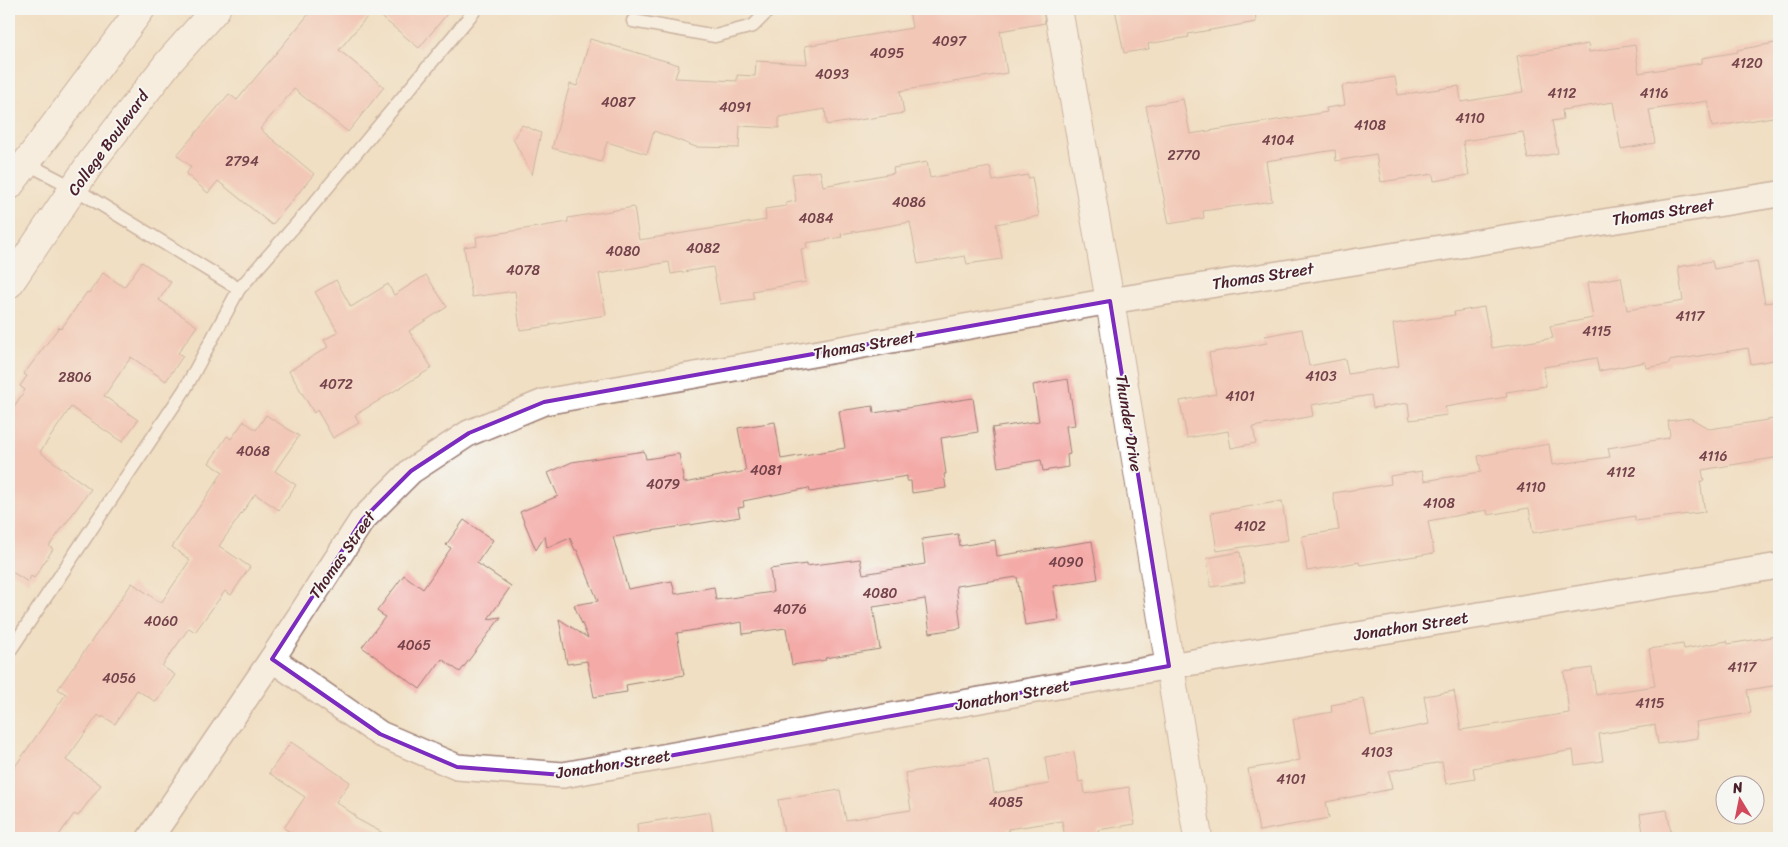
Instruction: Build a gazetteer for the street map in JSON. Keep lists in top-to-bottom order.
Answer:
{
  "streets": {
    "street": [
      "College Boulevard",
      "Thomas Street",
      "Thunder Drive",
      "Jonathon Street"
    ]
  },
  "crossings": [
    ["Thomas Street", "Thunder Drive"],
    ["Thomas Street", "Jonathon Street"],
    ["Thunder Drive", "Jonathon Street"]
  ],
  "house_numbers": [
    "4097",
    "4095",
    "4120",
    "4093",
    "4112",
    "4116",
    "4087",
    "4091",
    "4110",
    "4108",
    "4104",
    "2770",
    "2794",
    "4086",
    "4084",
    "4082",
    "4080",
    "4078",
    "4117",
    "4115",
    "4103",
    "2806",
    "4072",
    "4101",
    "4068",
    "4116",
    "4081",
    "4112",
    "4079",
    "4110",
    "4108",
    "4102",
    "4090",
    "4080",
    "4076",
    "4060",
    "4065",
    "4117",
    "4056",
    "4115",
    "4103",
    "4101",
    "4085"
  ],
  "north": "top"
}
